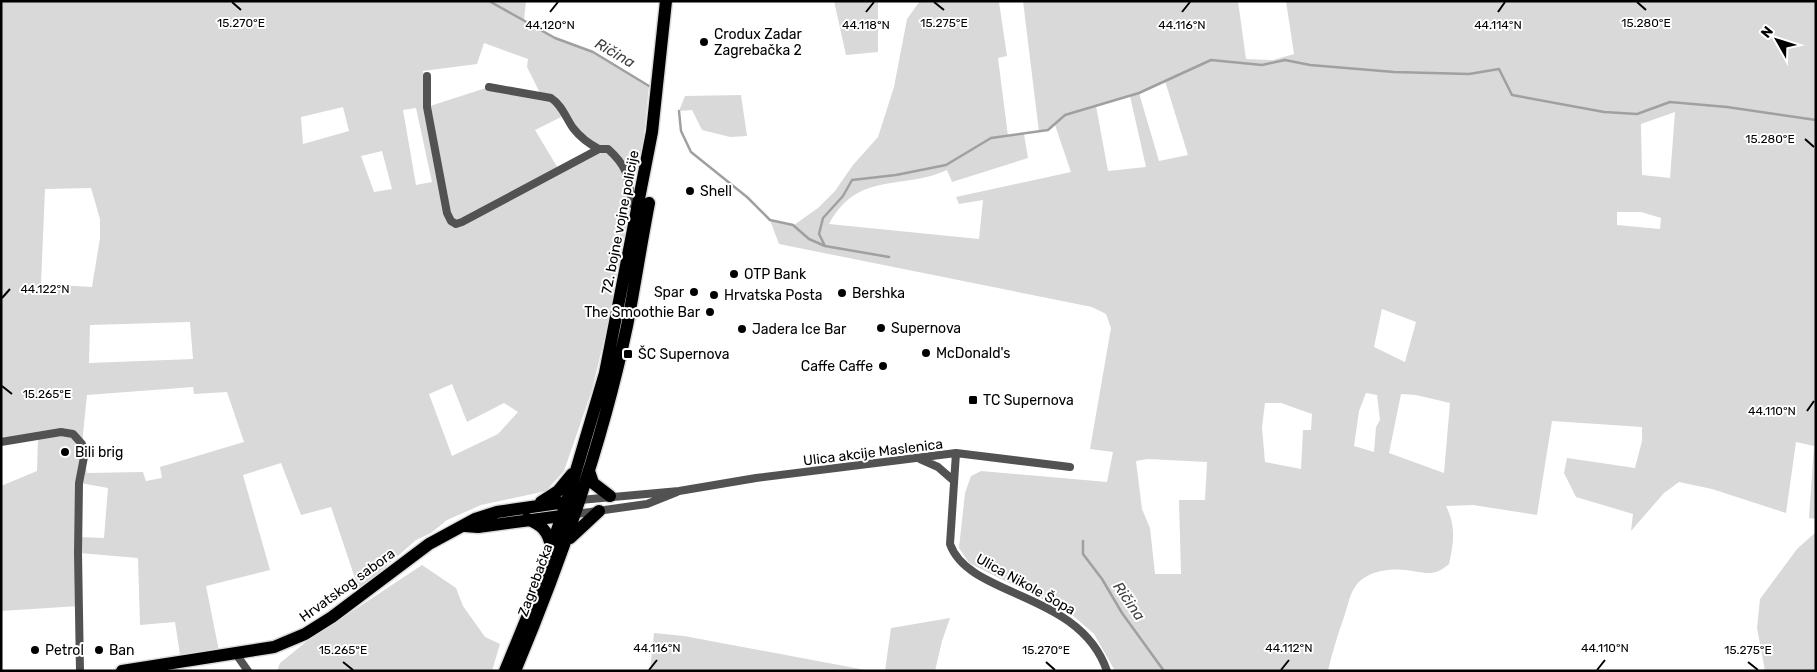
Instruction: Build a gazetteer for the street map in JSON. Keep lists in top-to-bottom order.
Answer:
{
  "streets": {
    "main road": ["72. bojne vojne policije", "Zagrebačka", "Hrvatskog sabora"],
    "street": ["Ulica akcije Maslenica", "Ulica Nikole Šopa"]
  },
  "crossings": [
    ["72. bojne vojne policije", "Ulica akcije Maslenica"],
    ["72. bojne vojne policije", "Zagrebačka"],
    ["72. bojne vojne policije", "Hrvatskog sabora"],
    ["Ulica akcije Maslenica", "Zagrebačka"],
    ["Ulica akcije Maslenica", "Ulica Nikole Šopa"],
    ["Ulica akcije Maslenica", "Hrvatskog sabora"],
    ["Zagrebačka", "Hrvatskog sabora"]
  ],
  "water": ["Ričina"],
  "places": {
    "other": [
      "Crodux Zadar Zagrebačka 2",
      "Shell",
      "OTP Bank",
      "Spar",
      "Bershka",
      "Hrvatska Posta",
      "The Smoothie Bar",
      "Supernova",
      "Jadera Ice Bar",
      "McDonald's",
      "Caffe Caffe",
      "Bili brig",
      "Petrol",
      "Ban"
    ],
    "transit": ["ŠC Supernova", "TC Supernova"]
  },
  "north": "top left",
  "coordinates": [
    "15.270°E",
    "15.275°E",
    "15.280°E",
    "44.120°N",
    "44.118°N",
    "44.116°N",
    "44.114°N",
    "44.122°N",
    "15.265°E",
    "44.110°N",
    "44.112°N"
  ]
}
